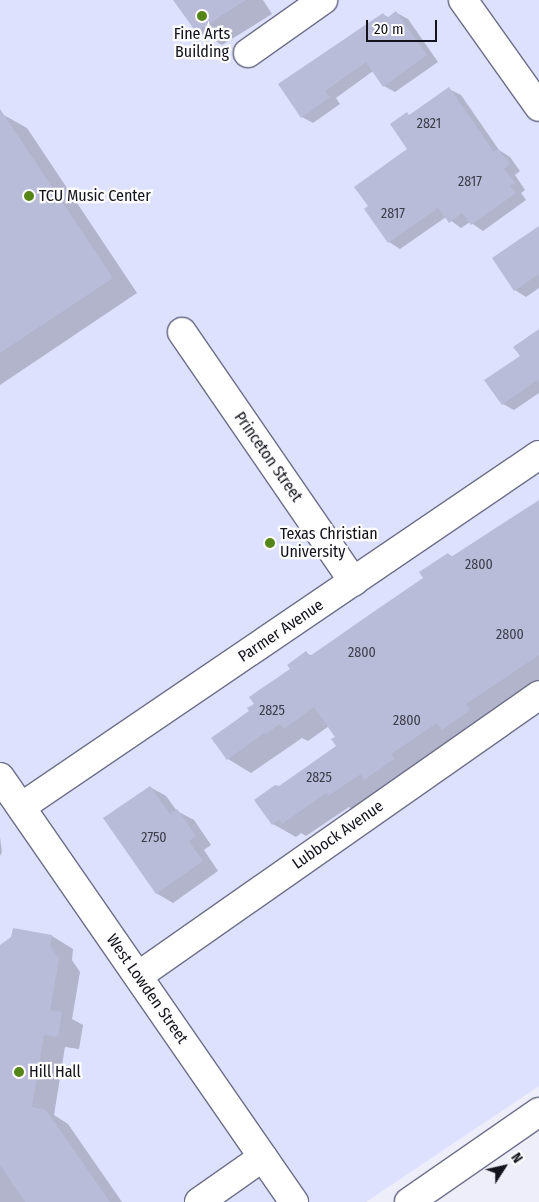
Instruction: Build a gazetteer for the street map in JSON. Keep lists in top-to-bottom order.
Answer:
{
  "streets": {
    "street": [
      "Princeton Street",
      "Parmer Avenue",
      "Lubbock Avenue",
      "West Lowden Street"
    ]
  },
  "crossings": [
    ["Princeton Street", "Parmer Avenue"],
    ["Parmer Avenue", "West Lowden Street"],
    ["Lubbock Avenue", "West Lowden Street"]
  ],
  "places": [
    "Fine Arts Building",
    "TCU Music Center",
    "Texas Christian University",
    "Hill Hall"
  ],
  "house_numbers": [
    "2821",
    "2817",
    "2817",
    "2800",
    "2800",
    "2800",
    "2825",
    "2800",
    "2825",
    "2750"
  ],
  "scale_bar": "20 m",
  "north": "top right"
}
